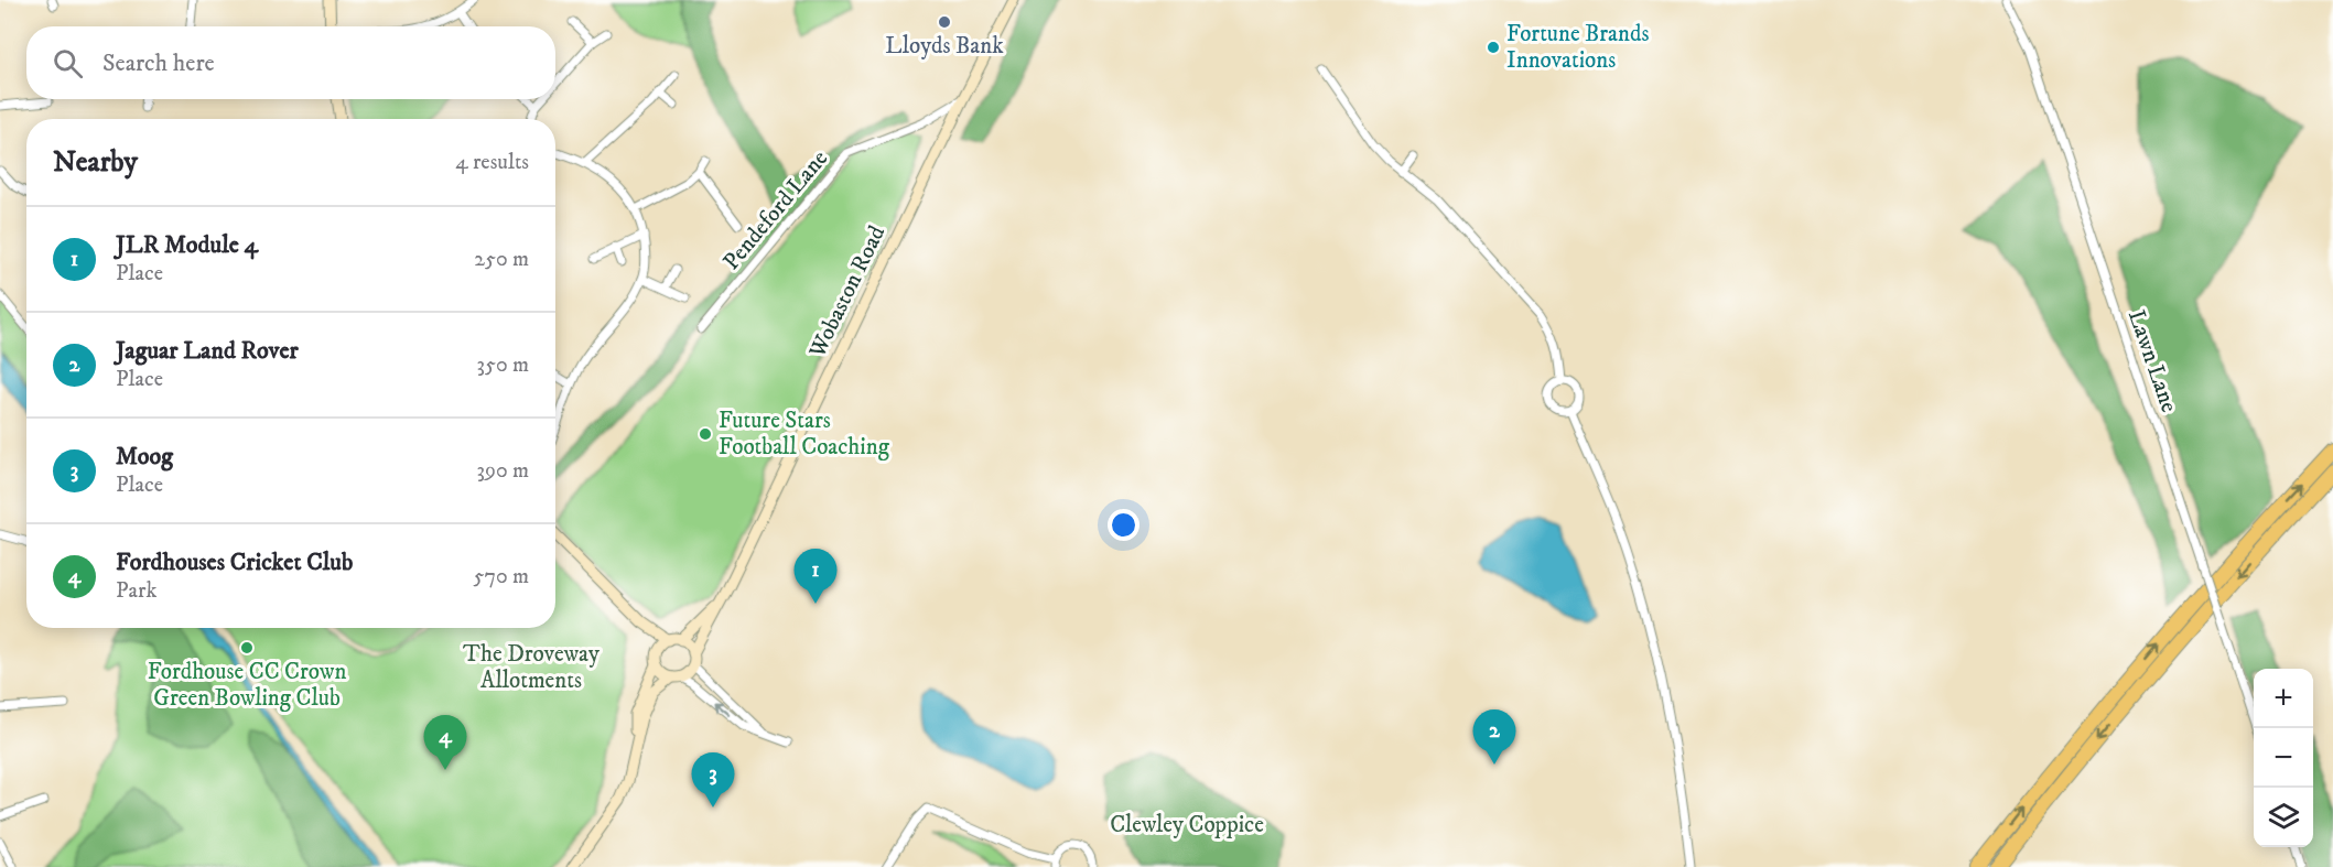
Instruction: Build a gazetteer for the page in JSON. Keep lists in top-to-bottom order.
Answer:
{
  "streets": {
    "street": ["Pendeford Lane", "Wobaston Road", "Lawn Lane"]
  },
  "crossings": [
    ["Pendeford Lane", "Wobaston Road"]
  ],
  "parks": ["The Droveway Allotments", "Clewley Coppice"],
  "places": [
    "Lloyds Bank",
    "Fortune Brands Innovations",
    "Future Stars Football Coaching",
    "Fordhouse CC Crown Green Bowling Club"
  ],
  "page": {
    "search": "Search here",
    "heading": ["Nearby", "4 results"],
    "list": [
      {
        "mark": "1",
        "name": "JLR Module 4",
        "note": "Place",
        "value": "250 m"
      },
      {
        "mark": "2",
        "name": "Jaguar Land Rover",
        "note": "Place",
        "value": "350 m"
      },
      {
        "mark": "3",
        "name": "Moog",
        "note": "Place",
        "value": "390 m"
      },
      {
        "mark": "4",
        "name": "Fordhouses Cricket Club",
        "note": "Park",
        "value": "570 m"
      }
    ],
    "pins": [
      "1",
      "2",
      "4",
      "3"
    ],
    "map_buttons": ["+", "−"]
  }
}
